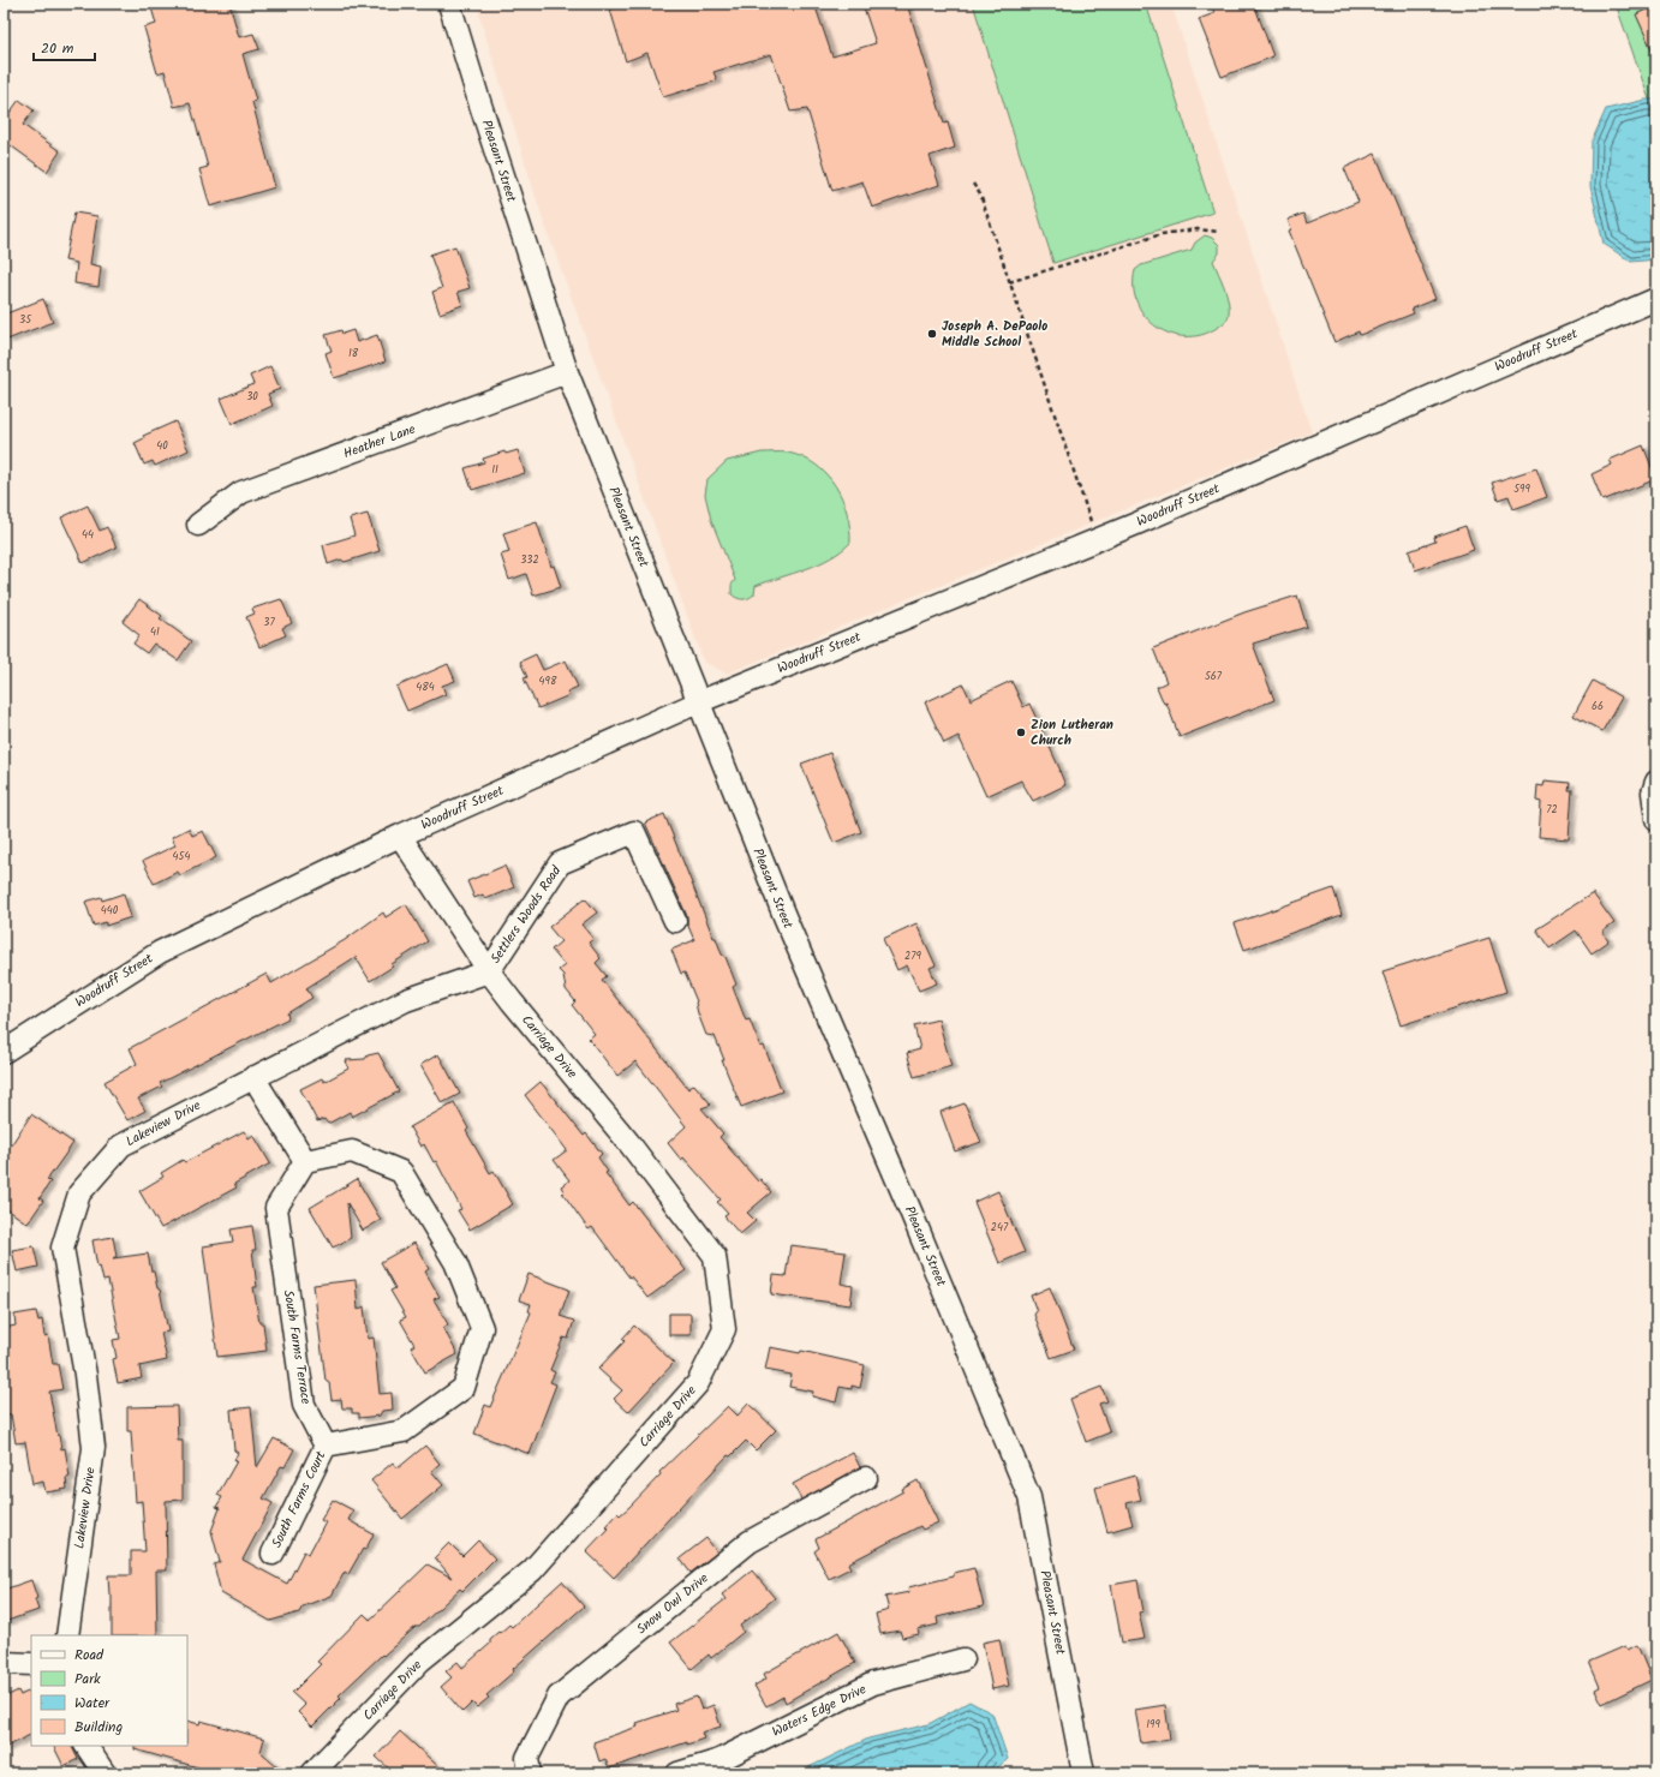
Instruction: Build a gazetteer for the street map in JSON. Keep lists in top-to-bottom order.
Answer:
{
  "streets": {
    "street": [
      "Pleasant Street",
      "Woodruff Street",
      "Heather Lane",
      "Settlers Woods Road",
      "Carriage Drive",
      "Lakeview Drive",
      "South Farms Terrace",
      "South Farms Court",
      "Snow Owl Drive",
      "Waters Edge Drive"
    ]
  },
  "crossings": [
    ["Pleasant Street", "Woodruff Street"],
    ["Pleasant Street", "Heather Lane"],
    ["Woodruff Street", "Carriage Drive"],
    ["Settlers Woods Road", "Carriage Drive"],
    ["Settlers Woods Road", "Lakeview Drive"],
    ["Carriage Drive", "Lakeview Drive"],
    ["South Farms Terrace", "South Farms Court"]
  ],
  "places": ["Joseph A. DePaolo Middle School", "Zion Lutheran Church"],
  "house_numbers": [
    "35",
    "18",
    "30",
    "40",
    "11",
    "599",
    "44",
    "332",
    "37",
    "41",
    "567",
    "498",
    "484",
    "66",
    "72",
    "454",
    "440",
    "279",
    "247",
    "199"
  ],
  "legend": [
    "Road",
    "Park",
    "Water",
    "Building"
  ],
  "scale_bar": "20 m"
}
